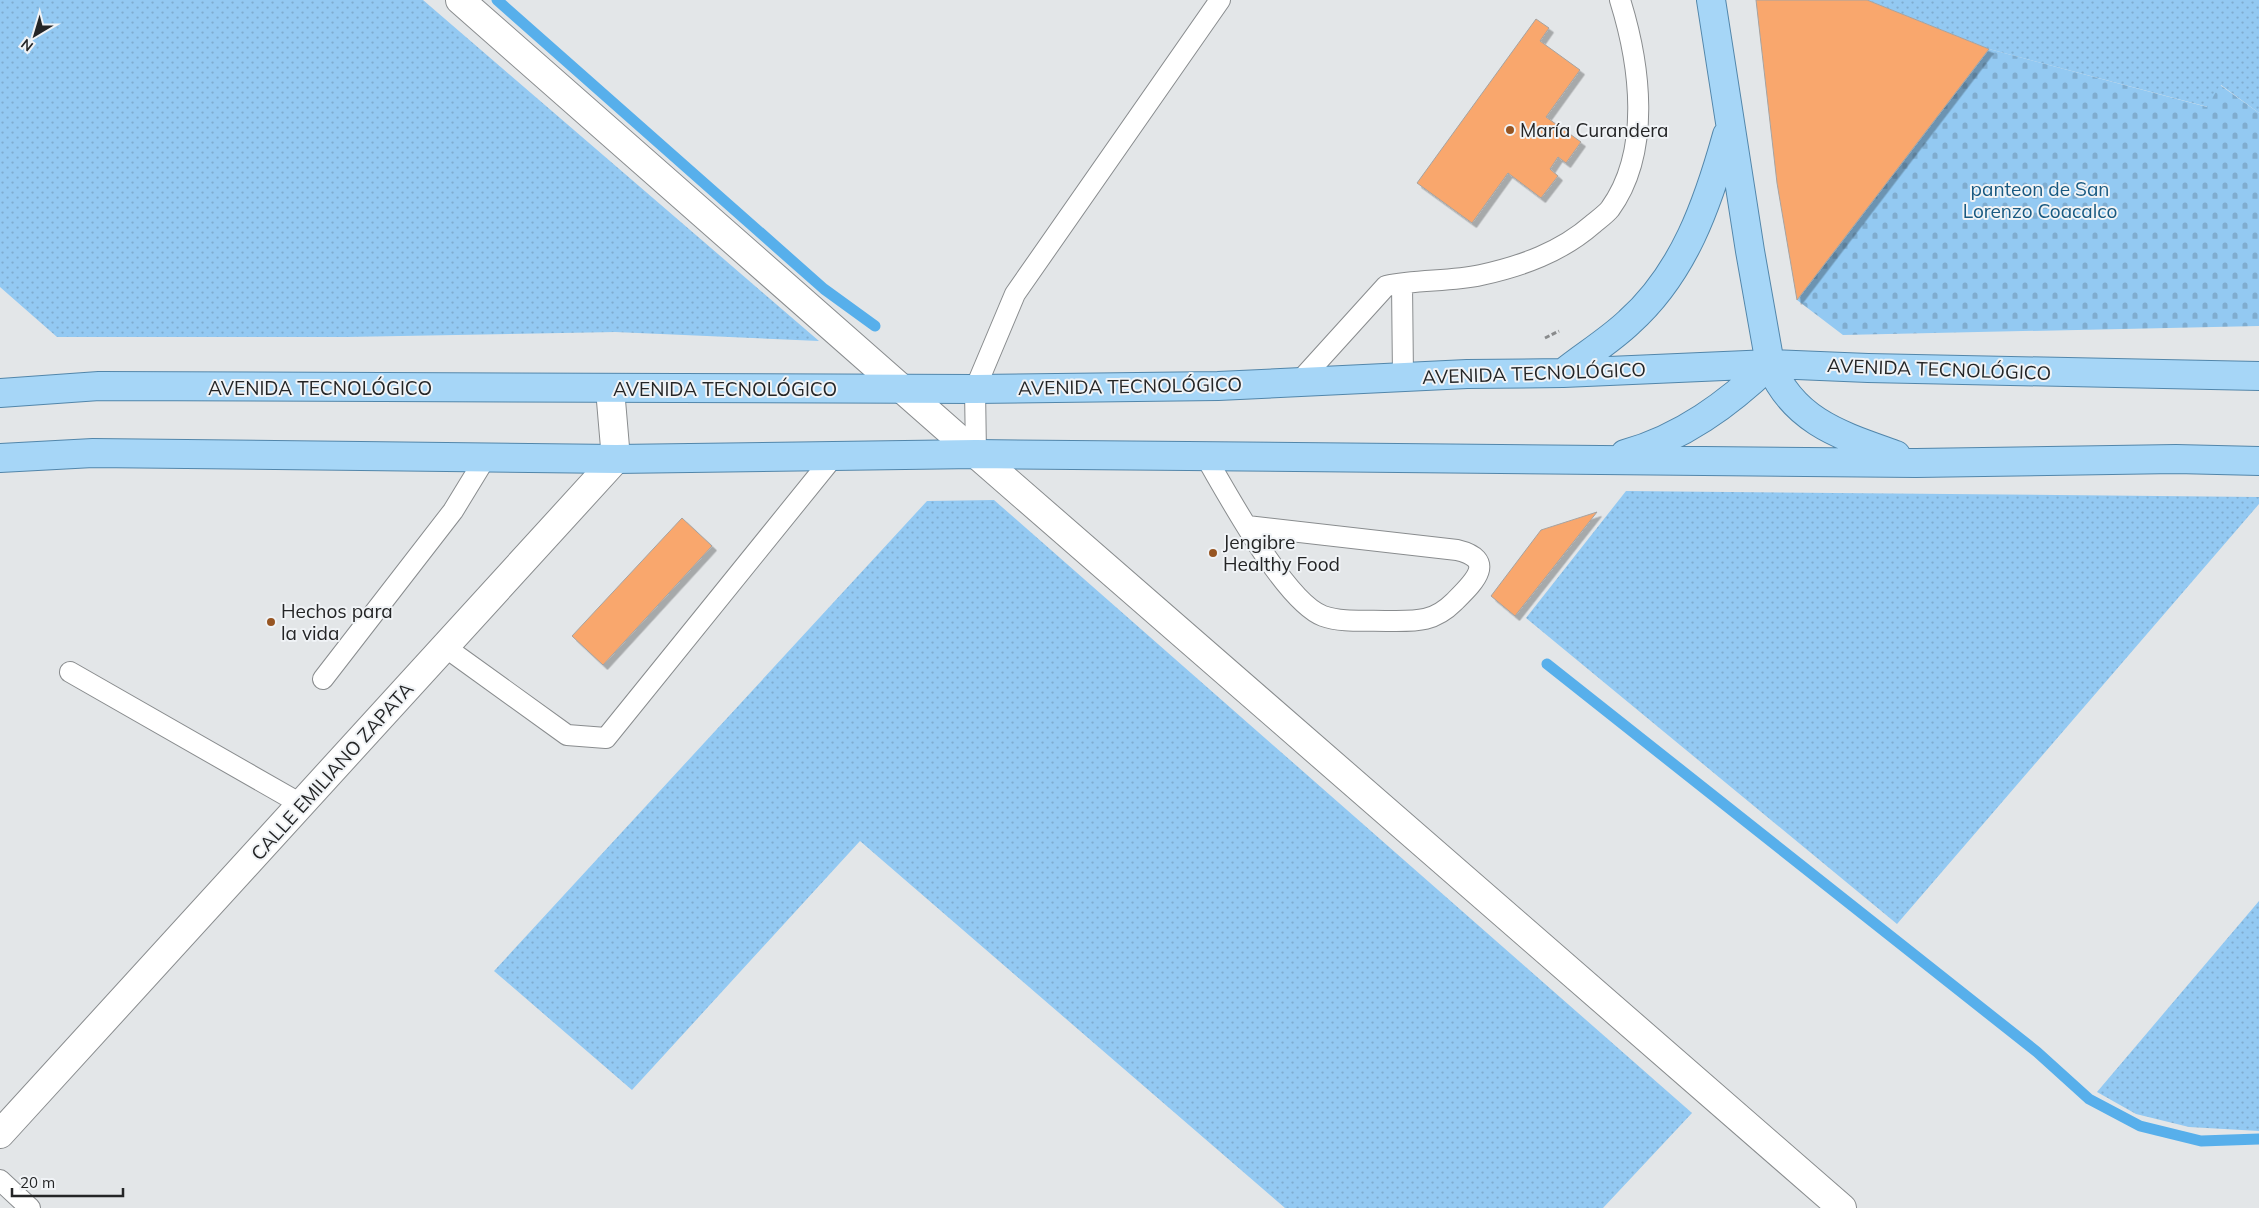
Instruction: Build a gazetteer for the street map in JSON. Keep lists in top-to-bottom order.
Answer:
{
  "streets": {
    "main road": ["AVENIDA TECNOLÓGICO"],
    "street": ["CALLE EMILIANO ZAPATA"]
  },
  "parks": ["panteon de San Lorenzo Coacalco"],
  "places": ["María Curandera", "Jengibre Healthy Food", "Hechos para la vida"],
  "scale_bar": "20 m",
  "north": "bottom left"
}
